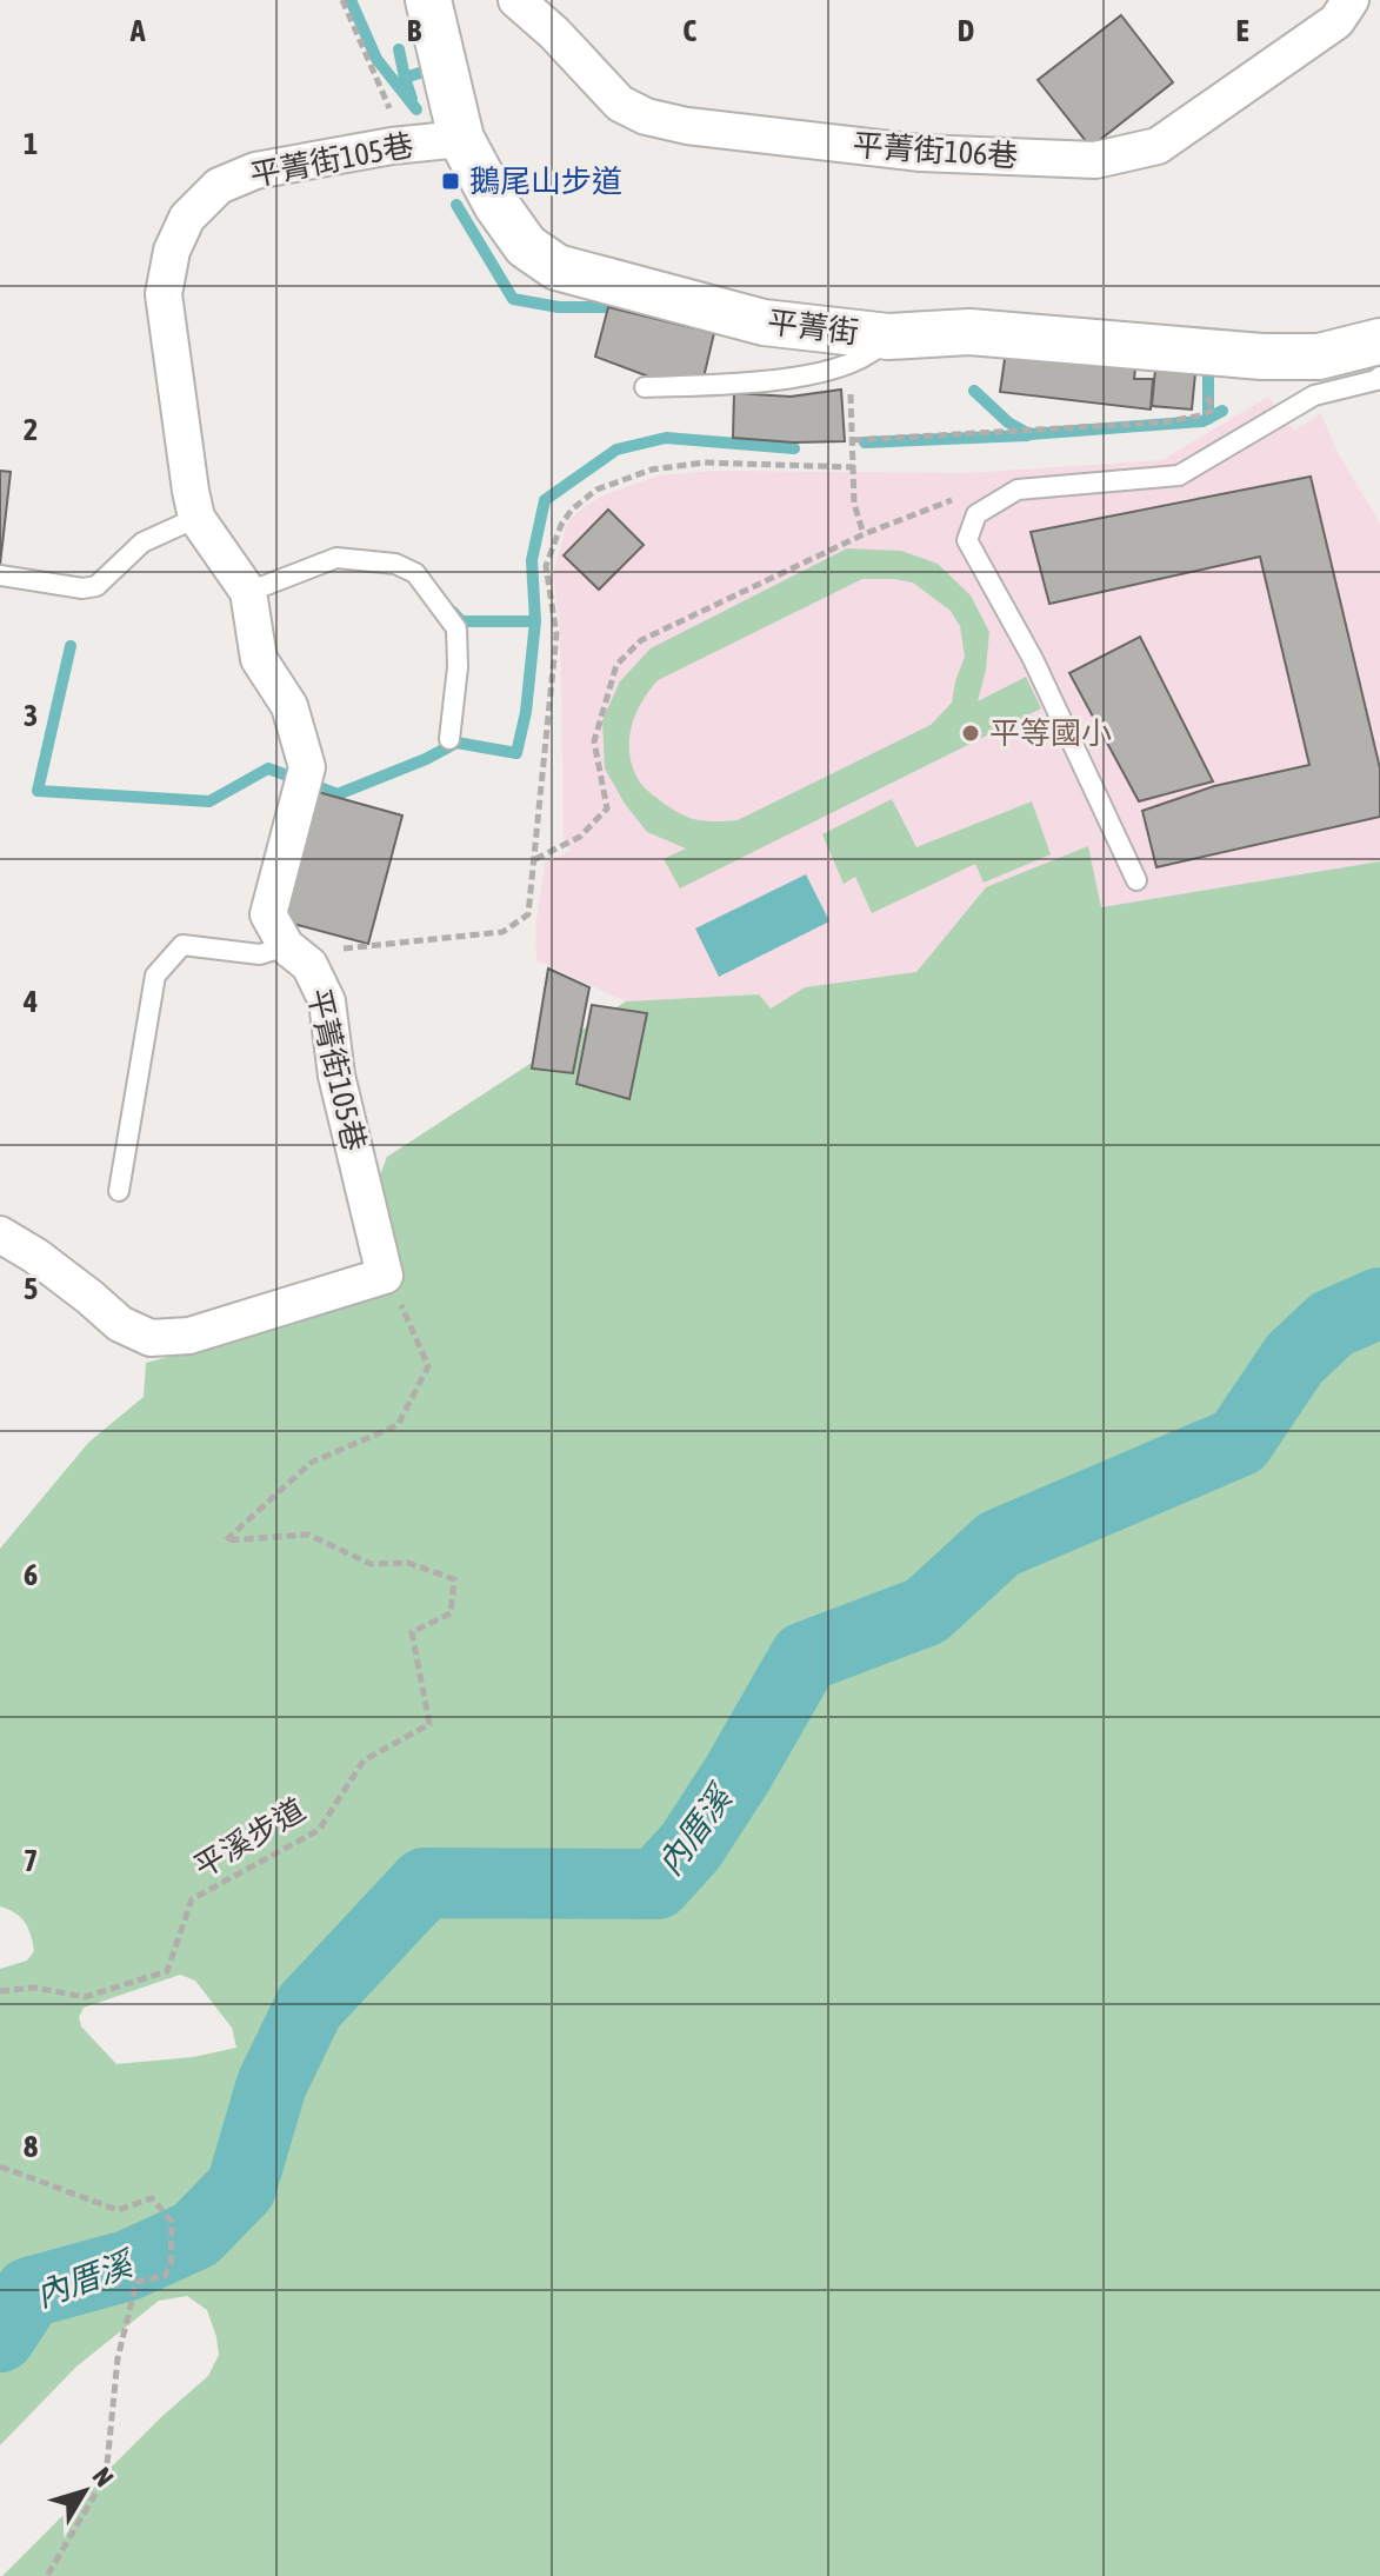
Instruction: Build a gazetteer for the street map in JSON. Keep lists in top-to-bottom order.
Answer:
{
  "streets": {
    "street": ["平菁街106巷", "平菁街105巷", "平菁街"],
    "path": ["平溪步道"]
  },
  "crossings": [
    ["平菁街105巷", "平菁街"],
    ["平菁街105巷", "平溪步道"]
  ],
  "water": ["內厝溪"],
  "places": {
    "transit": ["鵝尾山步道"],
    "other": ["平等國小"]
  },
  "north": "top right",
  "grid": {
    "columns": [
      "A",
      "B",
      "C",
      "D",
      "E"
    ],
    "rows": [
      "1",
      "2",
      "3",
      "4",
      "5",
      "6",
      "7",
      "8"
    ]
  }
}
